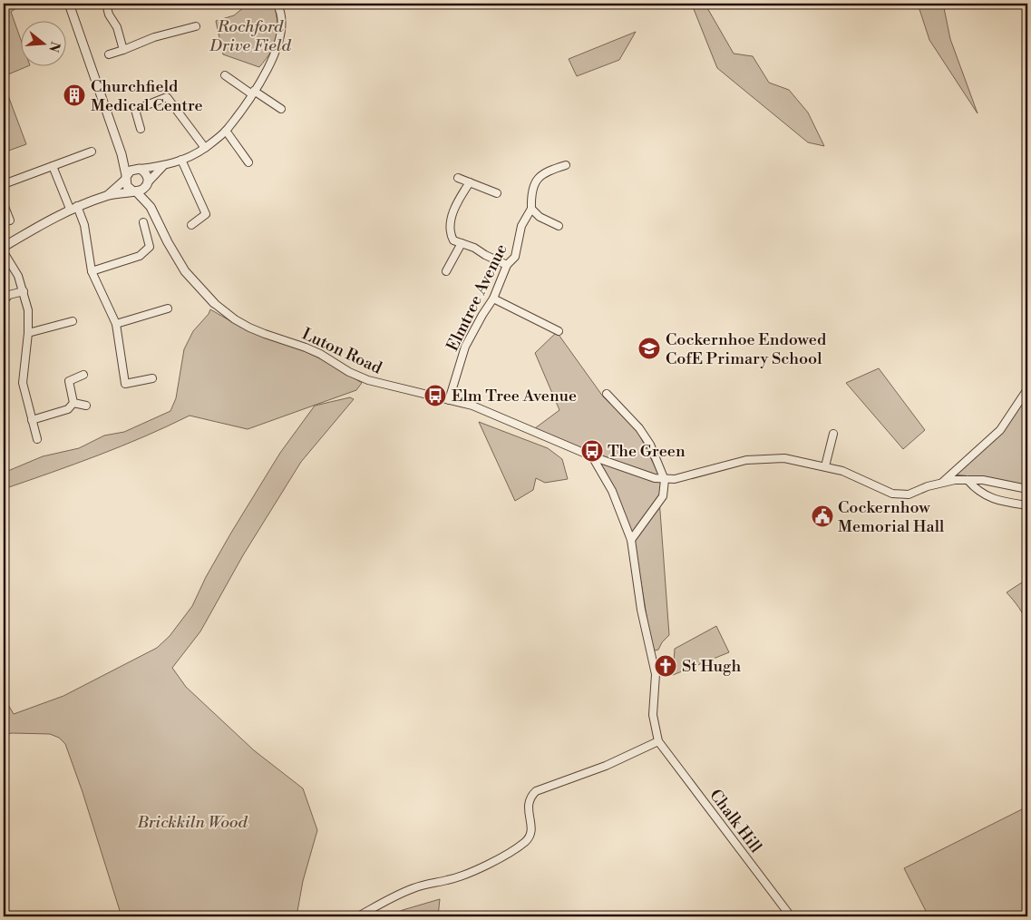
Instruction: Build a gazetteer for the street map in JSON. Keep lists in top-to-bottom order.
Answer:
{
  "streets": {
    "street": ["Elmtree Avenue", "Luton Road", "Chalk Hill"]
  },
  "crossings": [
    ["Elmtree Avenue", "Luton Road"]
  ],
  "parks": ["Rochford Drive Field", "Brickkiln Wood"],
  "places": {
    "building": ["Churchfield Medical Centre"],
    "school or university": ["Cockernhoe Endowed CofE Primary School"],
    "bus stop": ["Elm Tree Avenue", "The Green"],
    "public building": ["Cockernhow Memorial Hall"],
    "church": ["St Hugh"]
  },
  "north": "right"
}
